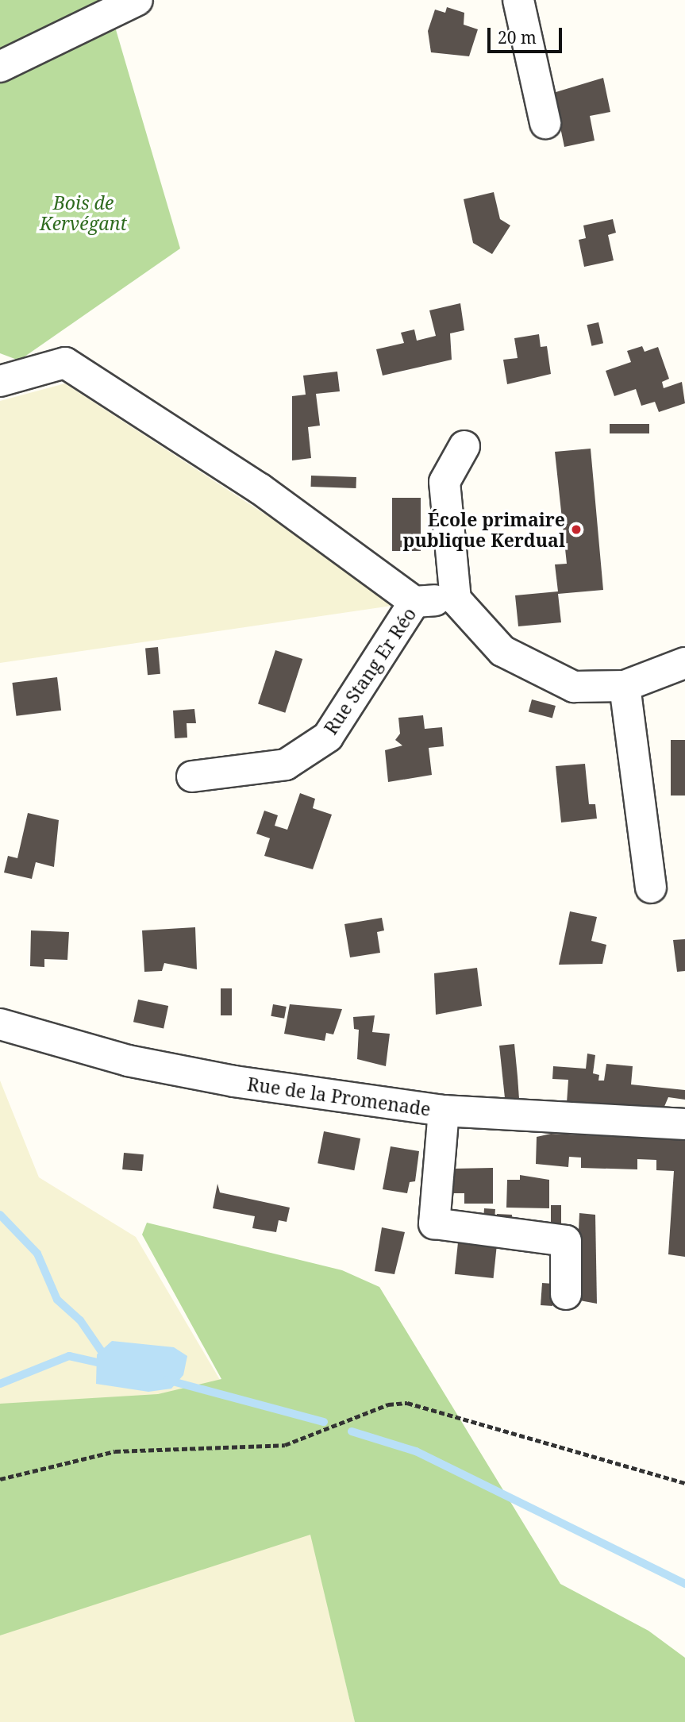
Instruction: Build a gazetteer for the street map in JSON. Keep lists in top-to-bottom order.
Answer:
{
  "streets": {
    "street": ["Rue Stang Er Réo", "Rue de la Promenade"]
  },
  "parks": ["Bois de Kervégant"],
  "places": ["École primaire publique Kerdual"],
  "scale_bar": "20 m"
}
